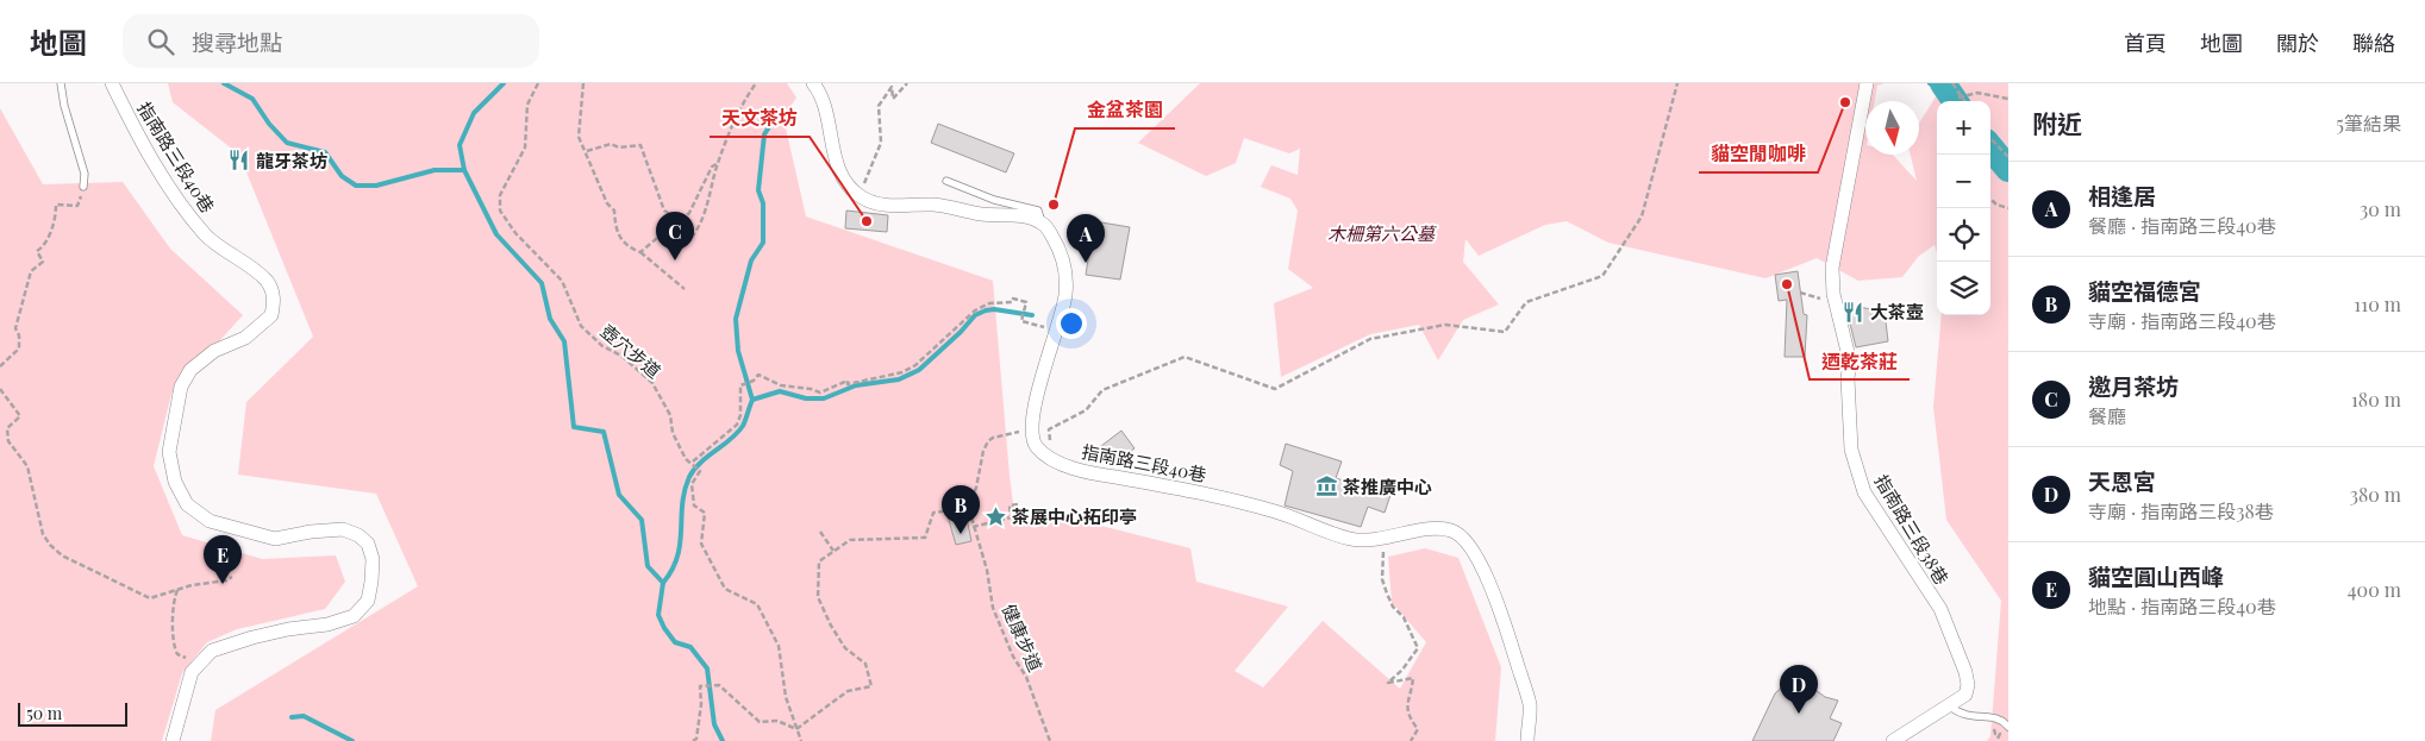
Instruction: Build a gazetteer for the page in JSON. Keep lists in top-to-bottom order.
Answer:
{
  "streets": {
    "street": ["指南路三段40巷", "指南路三段38巷"],
    "path": ["壺穴步道", "健康步道"]
  },
  "parks": ["木柵第六公墓"],
  "places": {
    "other": [
      "貓空閒咖啡",
      "金盆茶園",
      "天文茶坊",
      "迺乾茶莊"
    ],
    "restaurant": ["龍牙茶坊", "大茶壺"],
    "museum": ["茶推廣中心"],
    "place": ["茶展中心拓印亭"]
  },
  "scale_bar": "50 m",
  "north": "bottom",
  "page": {
    "header": "地圖",
    "search": "搜尋地點",
    "nav": [
      "首頁",
      "地圖",
      "關於",
      "聯絡"
    ],
    "heading": ["附近", "5筆結果"],
    "map_buttons": ["+", "−"],
    "list": [
      {
        "mark": "A",
        "name": "相逢居",
        "note": "餐廳 · 指南路三段40巷",
        "value": "30 m"
      },
      {
        "mark": "B",
        "name": "貓空福德宮",
        "note": "寺廟 · 指南路三段40巷",
        "value": "110 m"
      },
      {
        "mark": "C",
        "name": "邀月茶坊",
        "note": "餐廳",
        "value": "180 m"
      },
      {
        "mark": "D",
        "name": "天恩宮",
        "note": "寺廟 · 指南路三段38巷",
        "value": "380 m"
      },
      {
        "mark": "E",
        "name": "貓空圓山西峰",
        "note": "地點 · 指南路三段40巷",
        "value": "400 m"
      }
    ],
    "pins": [
      "C",
      "A",
      "B",
      "E",
      "D"
    ],
    "scale": "50 m"
  }
}
